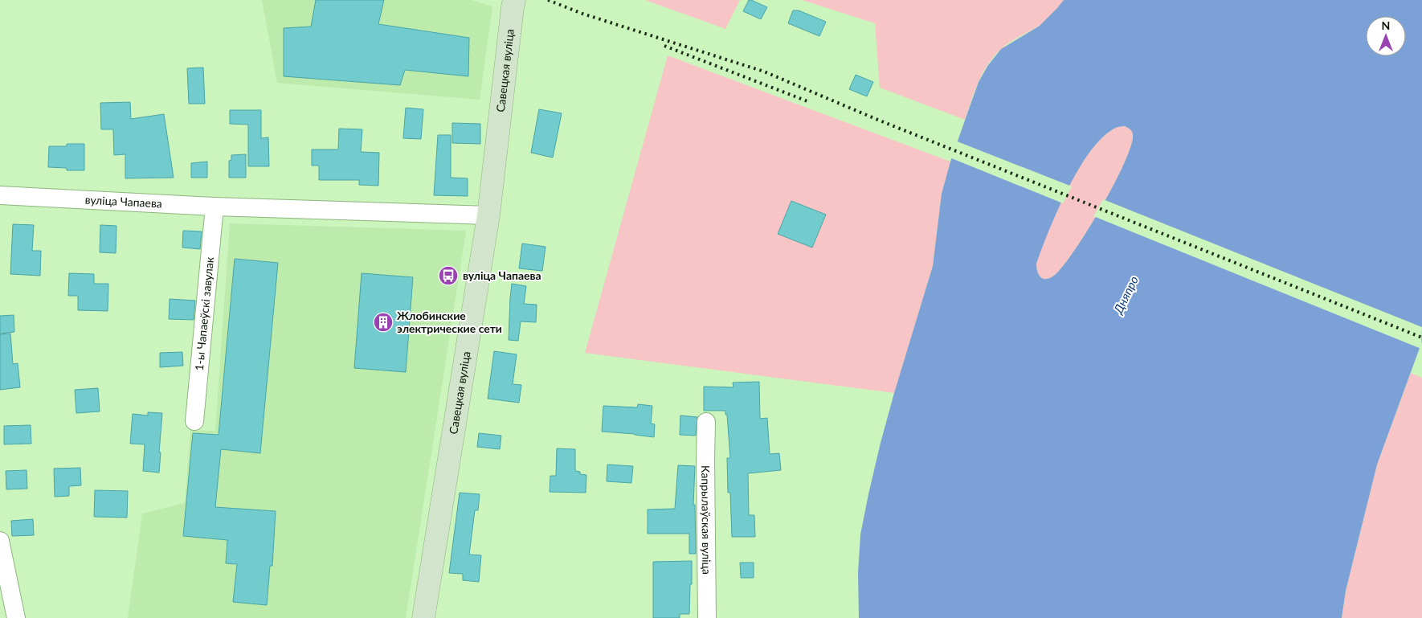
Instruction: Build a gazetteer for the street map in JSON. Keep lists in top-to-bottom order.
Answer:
{
  "streets": {
    "main road": ["Савецкая вуліца"],
    "street": ["вуліца Чапаева", "1-ы Чапаеўскі завулак", "Капрылаўская вуліца"]
  },
  "crossings": [
    ["Савецкая вуліца", "вуліца Чапаева"],
    ["вуліца Чапаева", "1-ы Чапаеўскі завулак"]
  ],
  "water": ["Дняпро"],
  "places": {
    "bus stop": ["вуліца Чапаева"],
    "building": ["Жлобинские электрические сети"]
  },
  "north": "top"
}
